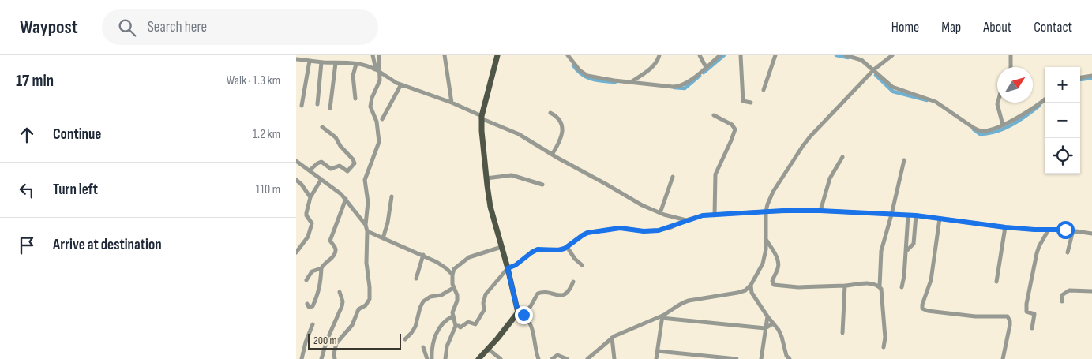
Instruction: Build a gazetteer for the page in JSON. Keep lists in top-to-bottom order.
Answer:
{
  "scale_bar": "200 m",
  "north": "top right",
  "page": {
    "header": "Waypost",
    "search": "Search here",
    "nav": [
      "Home",
      "Map",
      "About",
      "Contact"
    ],
    "heading": ["17 min", "Walk · 1.3 km"],
    "map_buttons": ["+", "−"],
    "list": [
      ["Continue", "1.2 km"],
      ["Turn left", "110 m"],
      "Arrive at destination"
    ],
    "scale": "200 m"
  }
}
